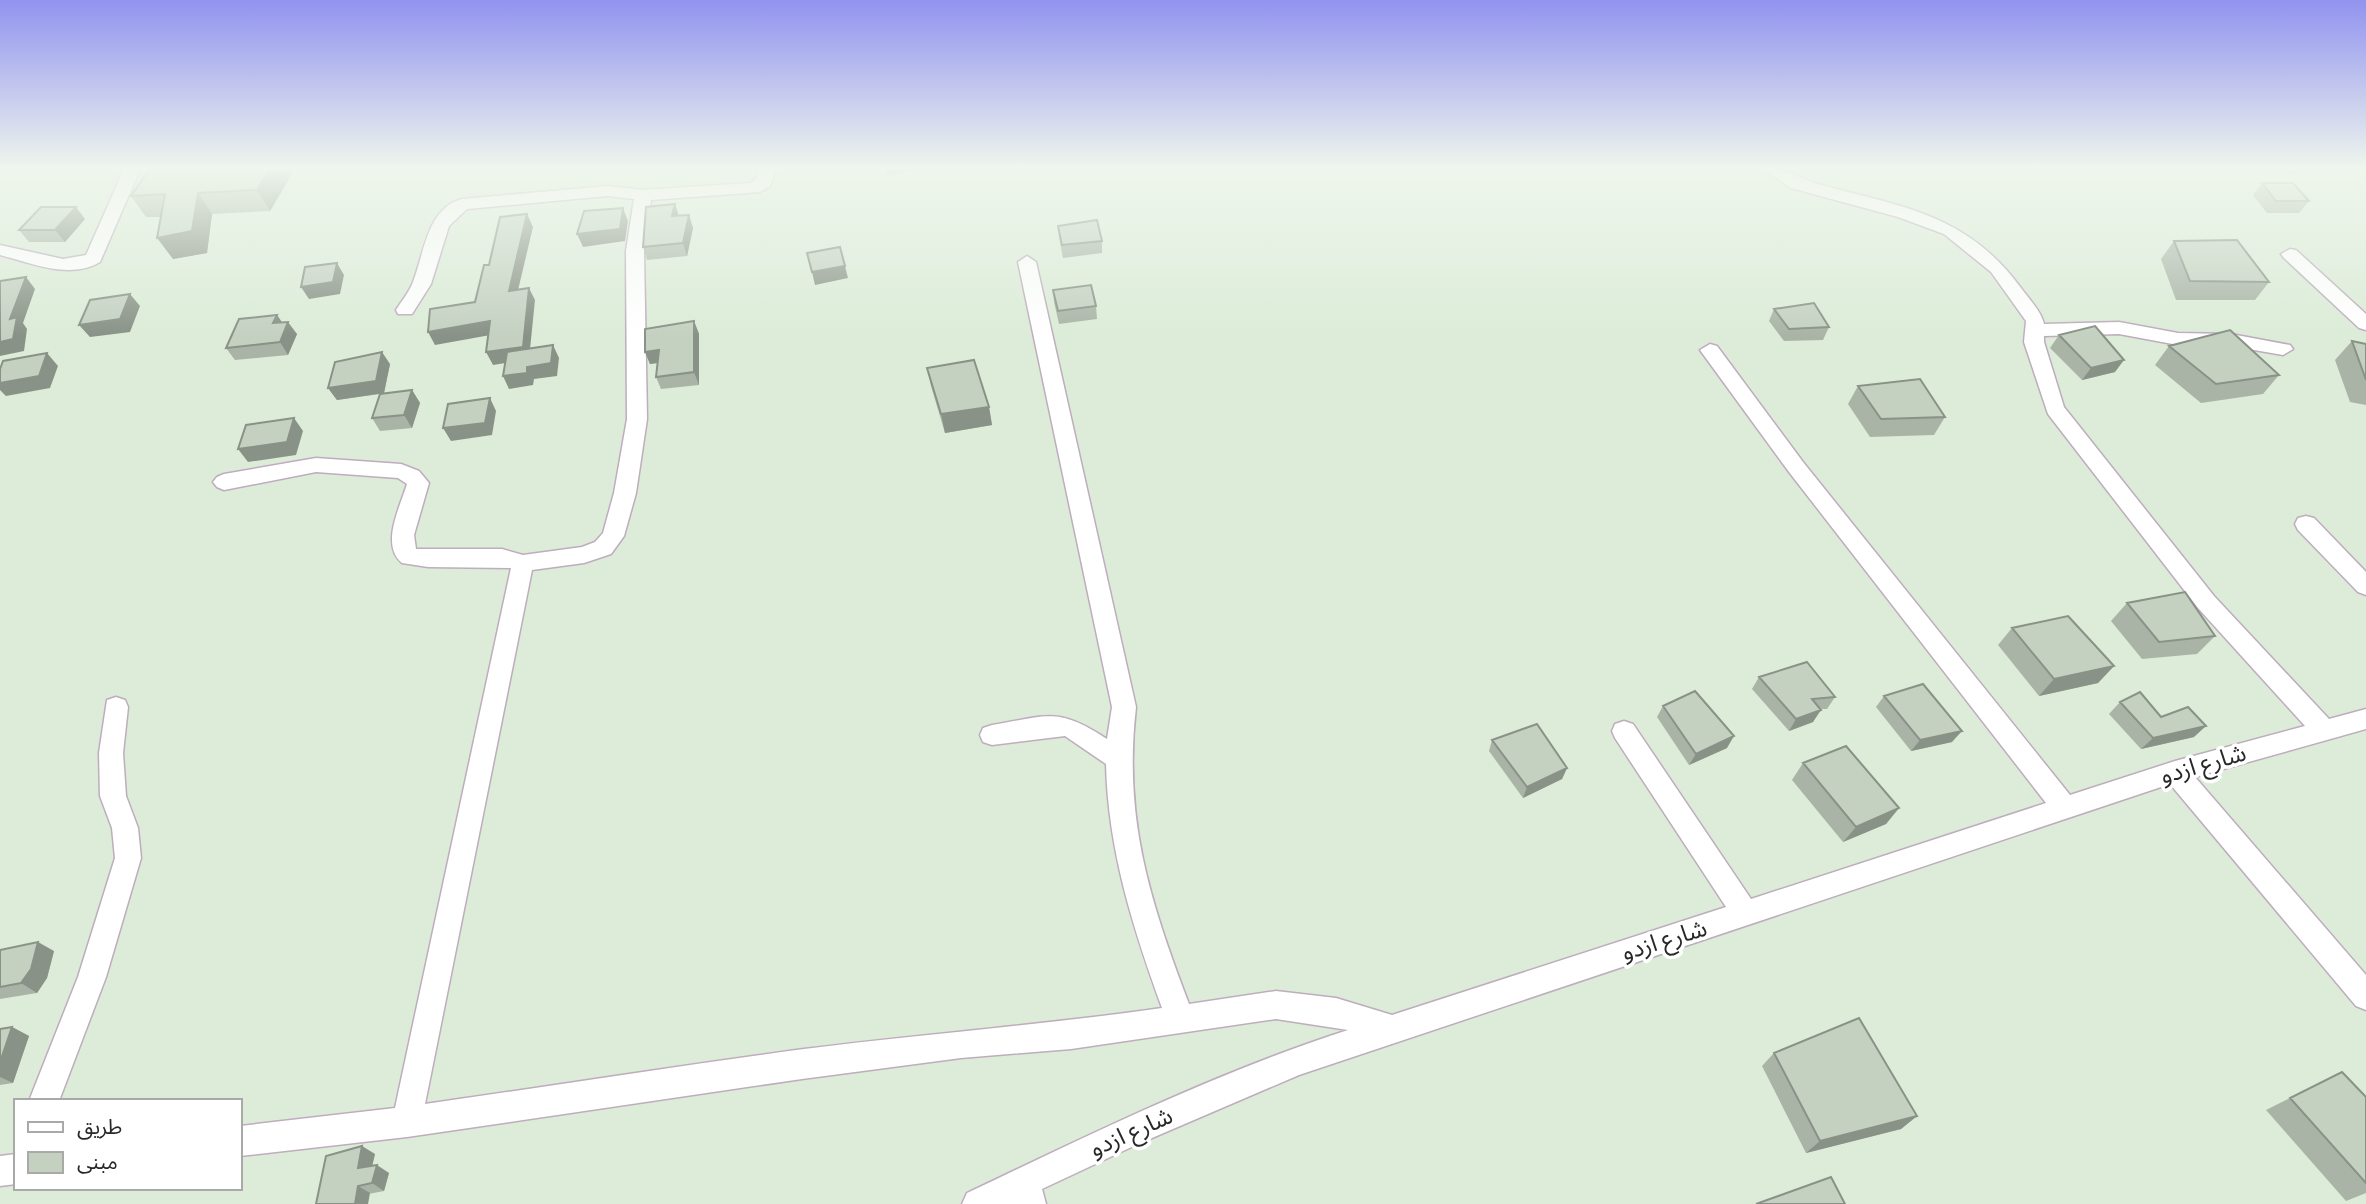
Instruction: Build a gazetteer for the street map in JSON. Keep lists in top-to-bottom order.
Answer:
{
  "streets": {
    "street": ["شارع ازدو"]
  },
  "legend": ["طريق", "مبنى"]
}
